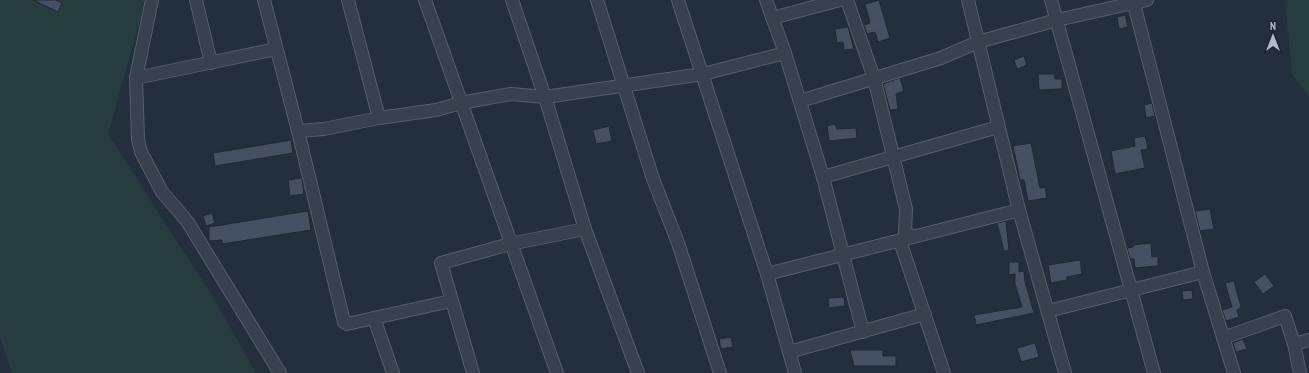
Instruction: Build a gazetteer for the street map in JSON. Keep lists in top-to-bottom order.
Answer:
{
  "north": "top"
}
